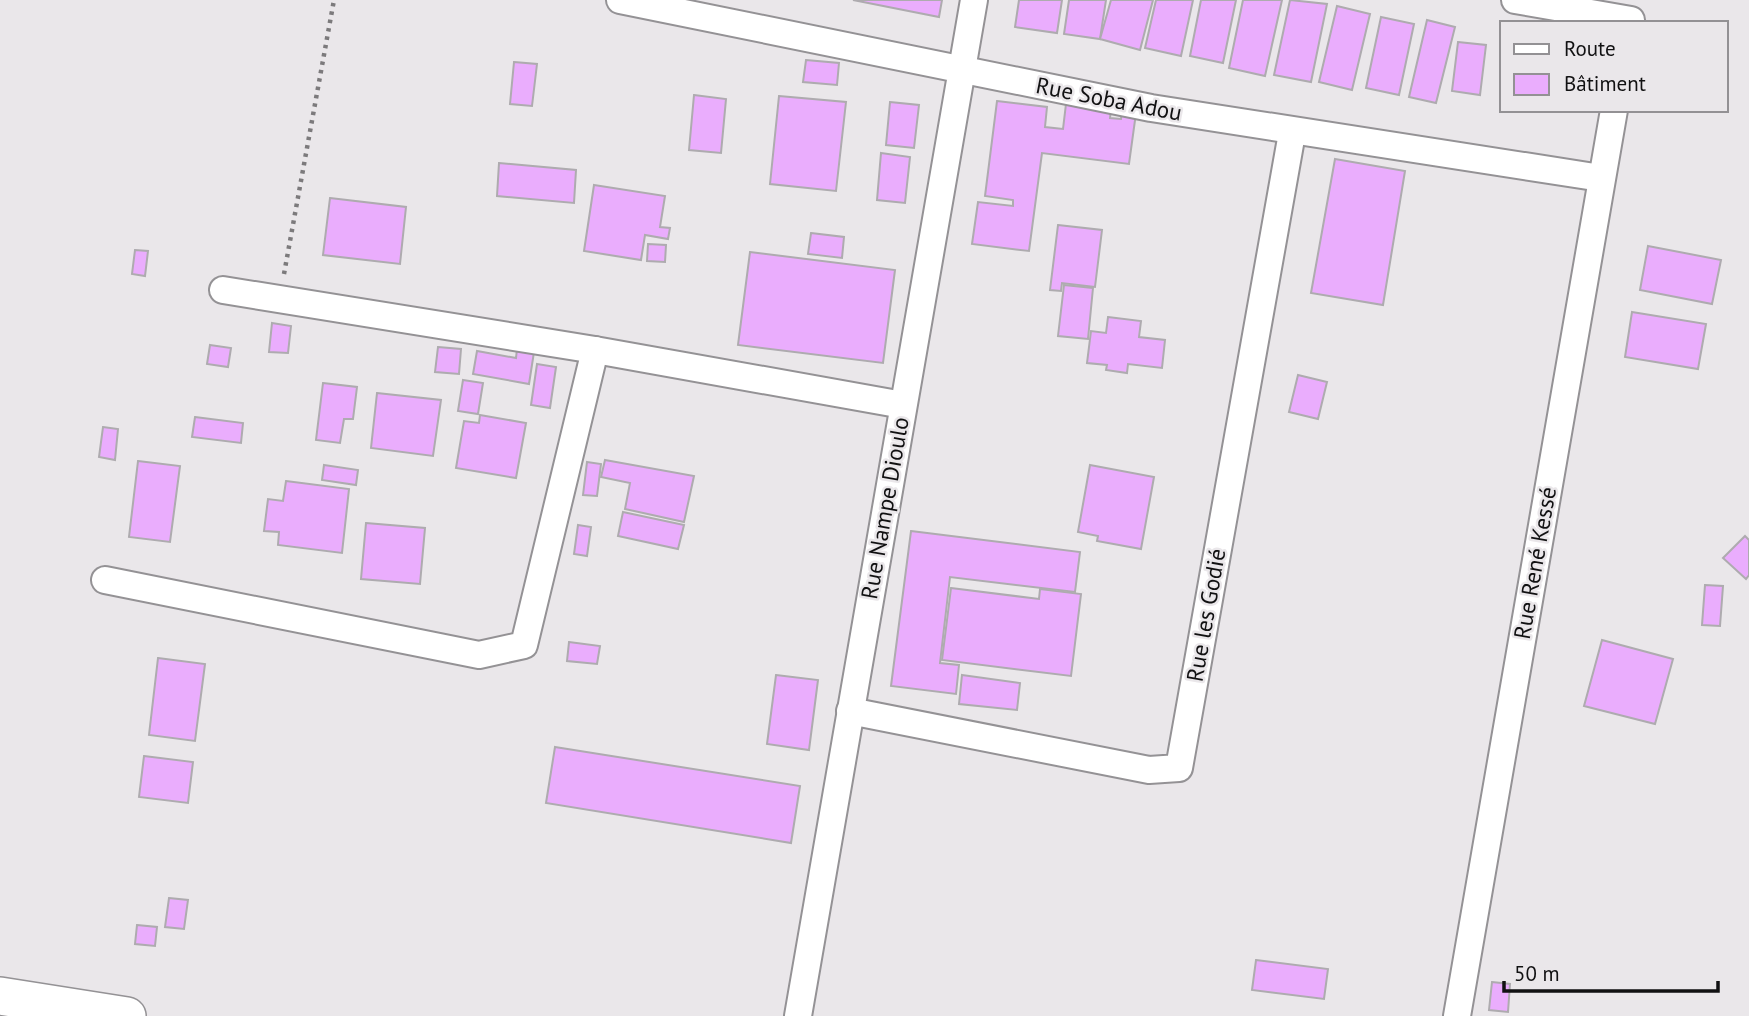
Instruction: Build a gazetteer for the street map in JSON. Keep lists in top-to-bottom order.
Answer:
{
  "streets": {
    "street": [
      "Rue Soba Adou",
      "Rue Nampe Dioulo",
      "Rue René Kessé",
      "Rue les Godié"
    ]
  },
  "crossings": [
    ["Rue Soba Adou", "Rue Nampe Dioulo"],
    ["Rue Soba Adou", "Rue René Kessé"],
    ["Rue Soba Adou", "Rue les Godié"],
    ["Rue Nampe Dioulo", "Rue les Godié"]
  ],
  "legend": ["Route", "Bâtiment"],
  "scale_bar": "50 m"
}
